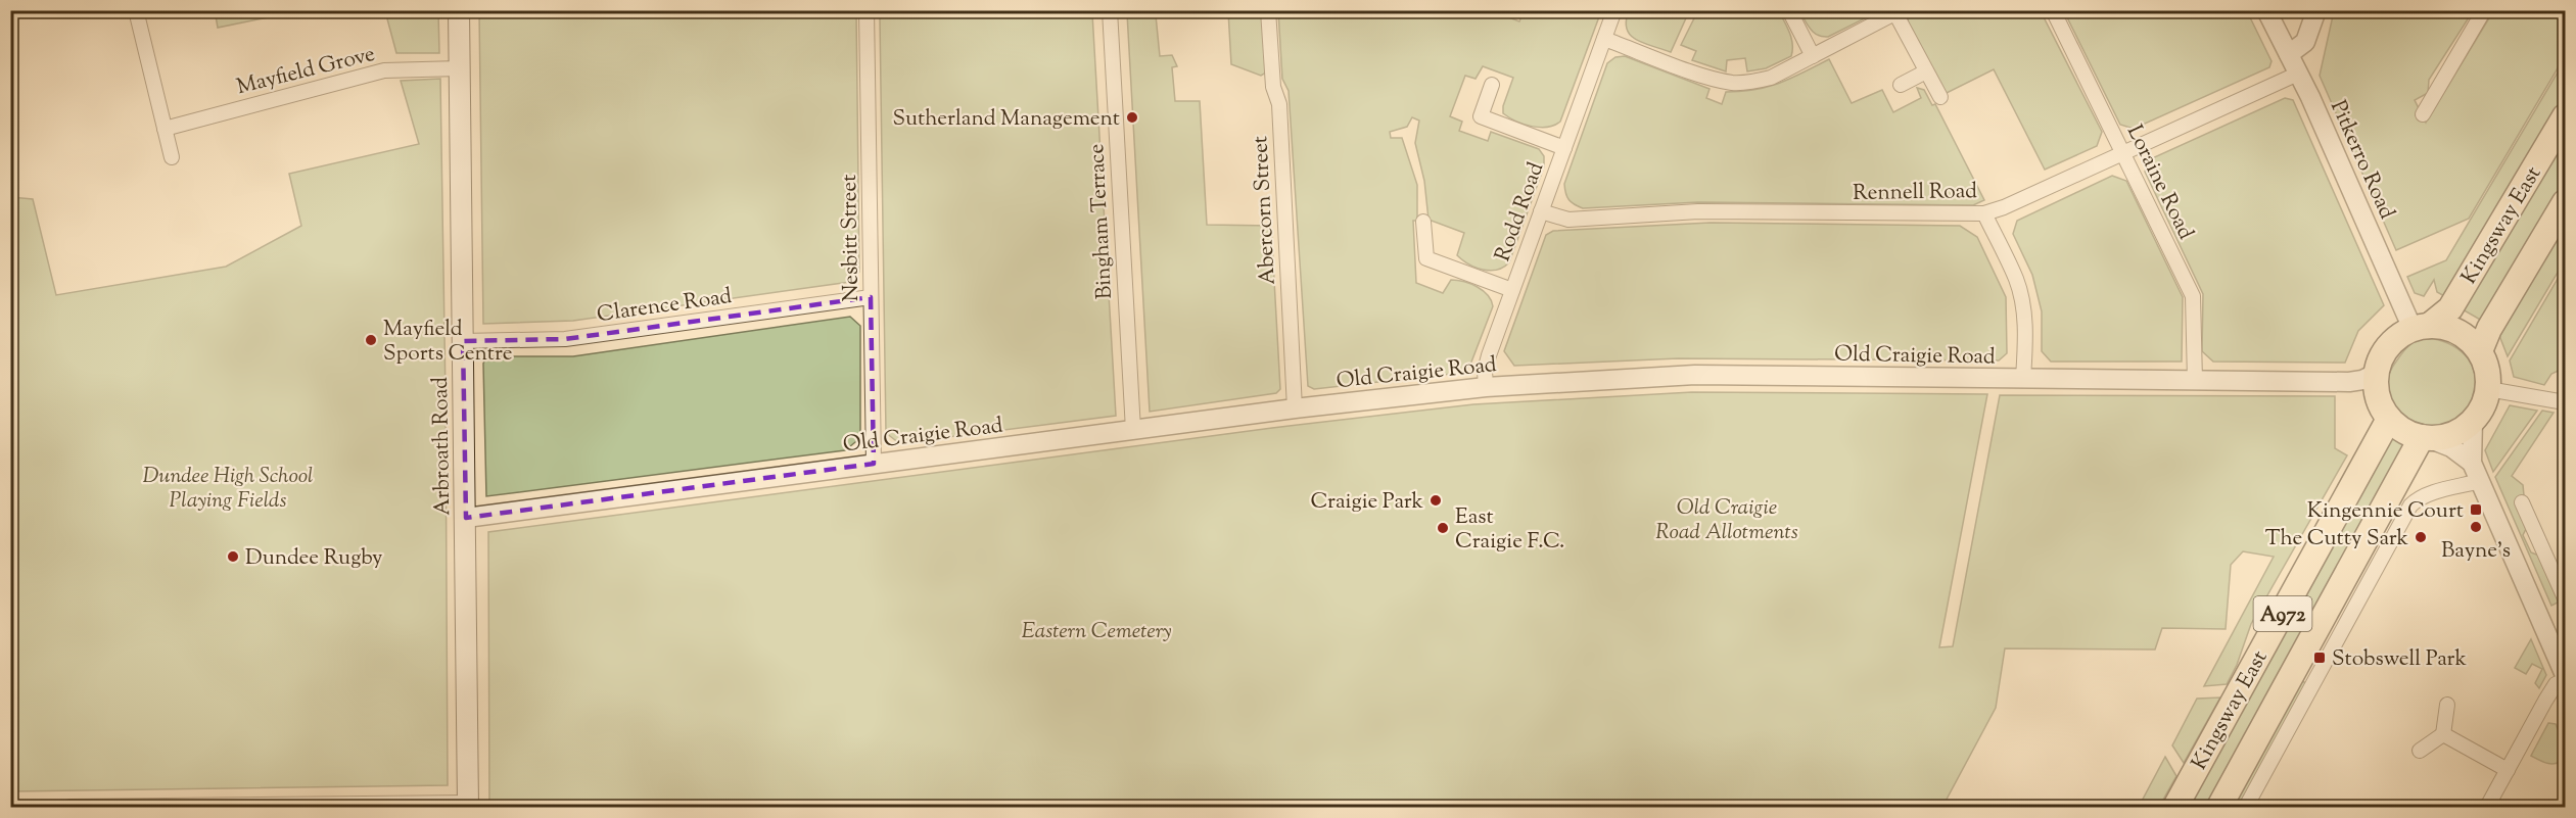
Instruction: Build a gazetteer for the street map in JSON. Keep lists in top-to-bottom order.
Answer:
{
  "streets": {
    "highway": ["Kingsway East", "A972"],
    "main road": ["Arbroath Road"],
    "street": [
      "Mayfield Grove",
      "Pitkerro Road",
      "Loraine Road",
      "Rennell Road",
      "Abercorn Street",
      "Rodd Road",
      "Bingham Terrace",
      "Nesbitt Street",
      "Clarence Road",
      "Old Craigie Road"
    ]
  },
  "crossings": [
    ["Mayfield Grove", "Arbroath Road"],
    ["Pitkerro Road", "Rennell Road"],
    ["Pitkerro Road", "Kingsway East"],
    ["Pitkerro Road", "Old Craigie Road"],
    ["Loraine Road", "Rennell Road"],
    ["Loraine Road", "Old Craigie Road"],
    ["Rennell Road", "Rodd Road"],
    ["Abercorn Street", "Old Craigie Road"],
    ["Rodd Road", "Old Craigie Road"],
    ["Bingham Terrace", "Old Craigie Road"],
    ["Kingsway East", "Old Craigie Road"],
    ["Nesbitt Street", "Clarence Road"],
    ["Nesbitt Street", "Old Craigie Road"],
    ["Clarence Road", "Arbroath Road"],
    ["Old Craigie Road", "Arbroath Road"]
  ],
  "parks": ["Dundee High School Playing Fields", "Old Craigie Road Allotments", "Eastern Cemetery"],
  "places": {
    "other": [
      "Sutherland Management",
      "Mayfield Sports Centre",
      "Craigie Park",
      "Bayne's",
      "East Craigie F.C.",
      "The Cutty Sark",
      "Dundee Rugby"
    ],
    "transit": ["Kingennie Court", "Stobswell Park"]
  }
}
